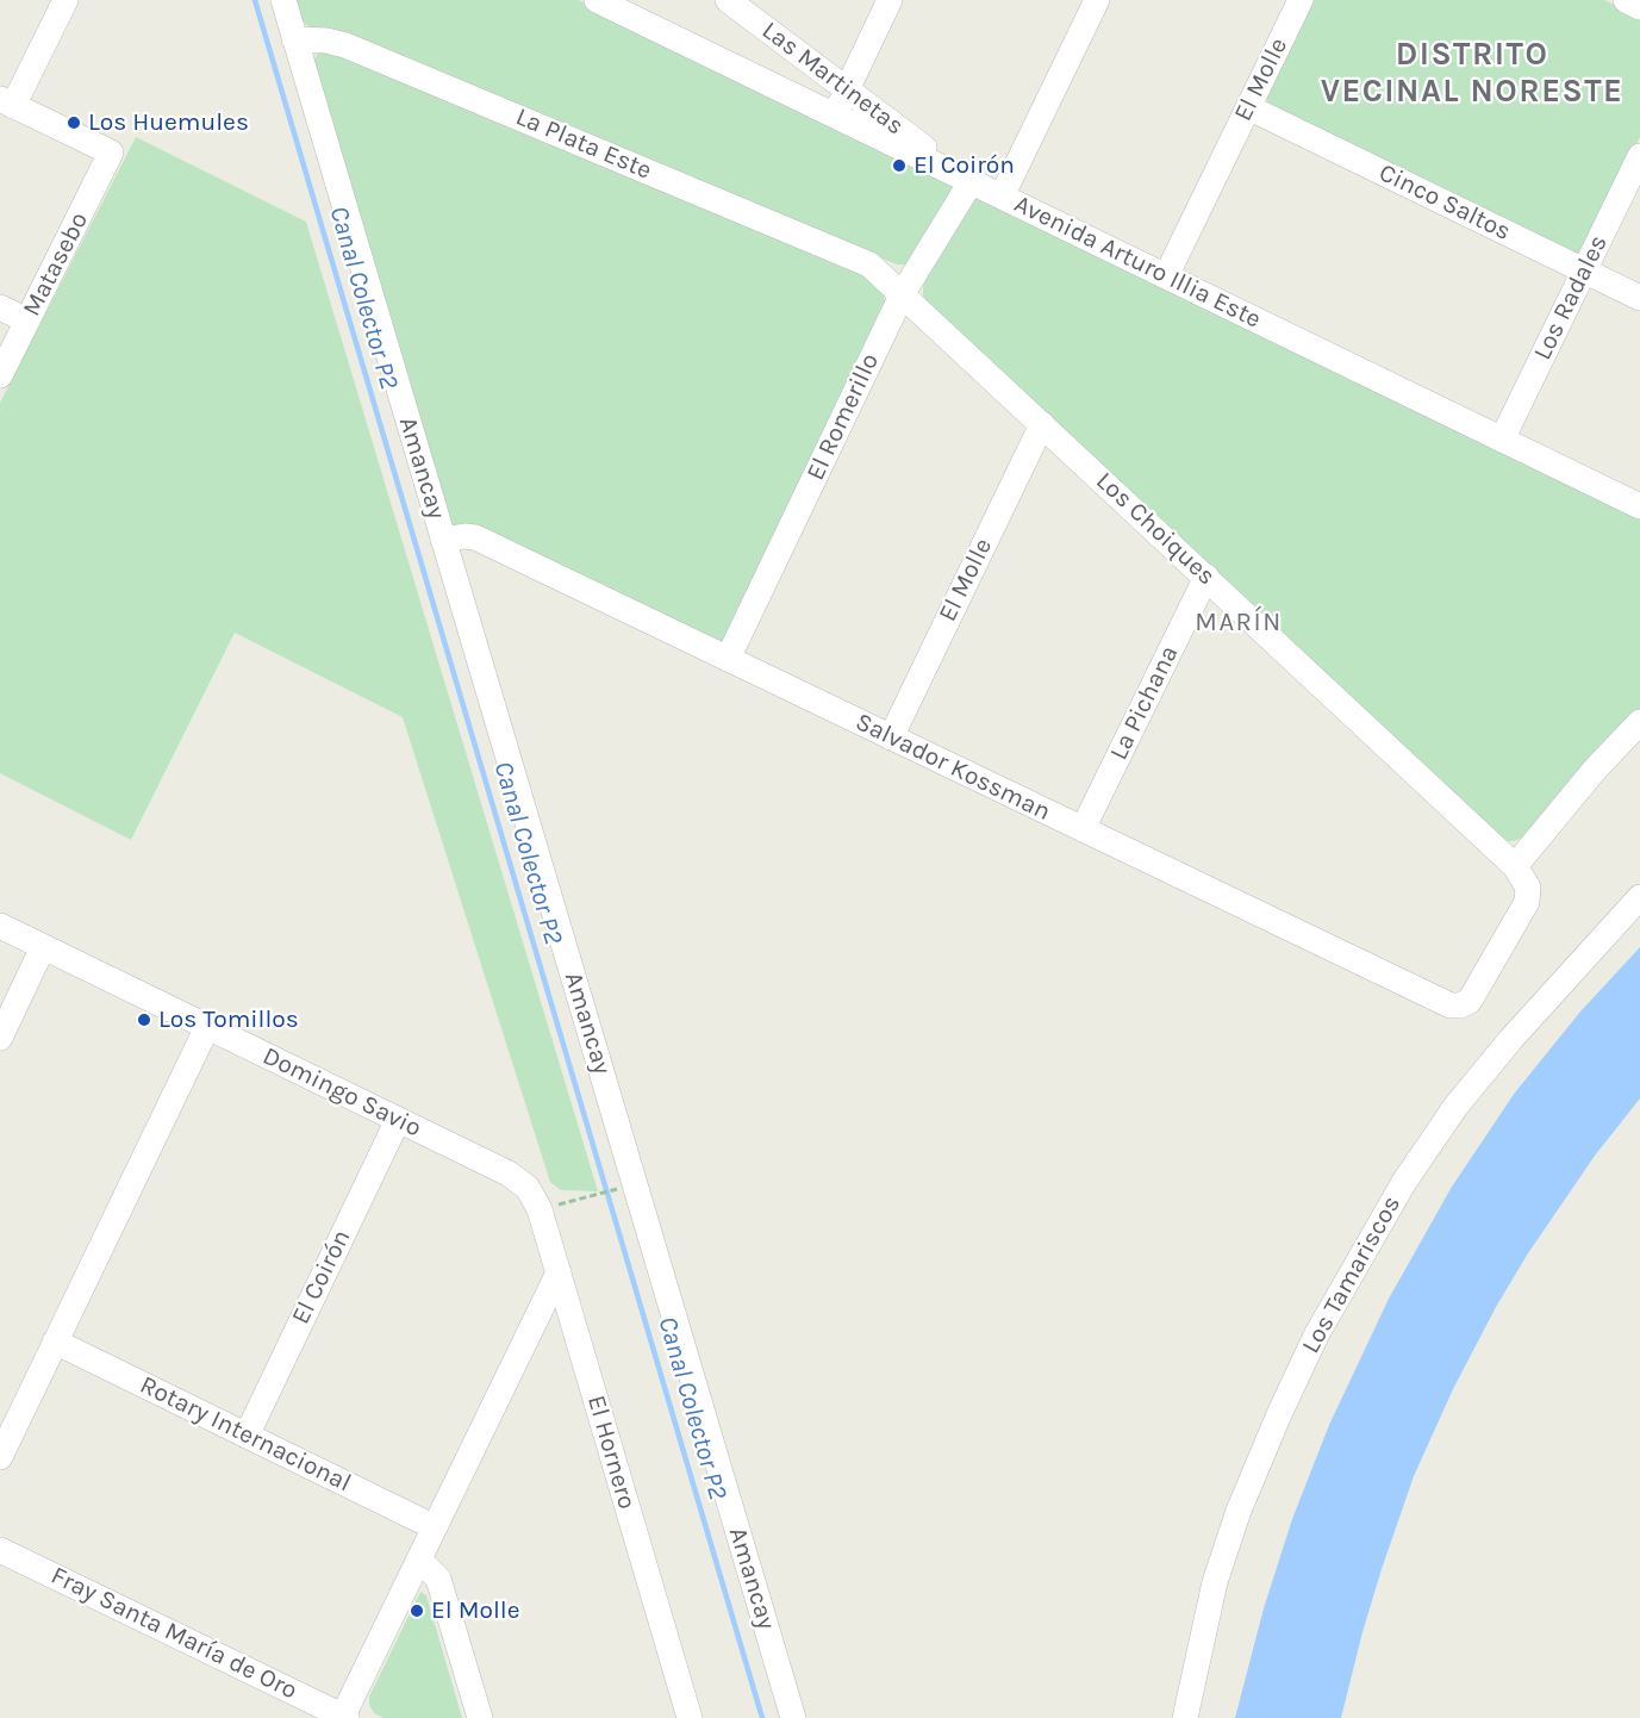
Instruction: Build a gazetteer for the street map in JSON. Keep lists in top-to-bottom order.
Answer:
{
  "streets": {
    "street": [
      "Las Martinetas",
      "El Molle",
      "La Plata Este",
      "Cinco Saltos",
      "Avenida Arturo Illia Este",
      "Matasebo",
      "Los Radales",
      "El Romerillo",
      "Amancay",
      "Los Choiques",
      "La Pichana",
      "Salvador Kossman",
      "Domingo Savio",
      "Los Tamariscos",
      "El Coirón",
      "Rotary Internacional",
      "El Hornero",
      "Fray Santa María de Oro"
    ]
  },
  "crossings": [
    ["Las Martinetas", "Avenida Arturo Illia Este"],
    ["Las Martinetas", "El Romerillo"],
    ["El Molle", "Cinco Saltos"],
    ["El Molle", "Avenida Arturo Illia Este"],
    ["El Molle", "Los Choiques"],
    ["El Molle", "Salvador Kossman"],
    ["La Plata Este", "Amancay"],
    ["La Plata Este", "Los Choiques"],
    ["Cinco Saltos", "Los Radales"],
    ["Avenida Arturo Illia Este", "Los Radales"],
    ["Avenida Arturo Illia Este", "El Romerillo"],
    ["El Romerillo", "Los Choiques"],
    ["El Romerillo", "Salvador Kossman"],
    ["Amancay", "Salvador Kossman"],
    ["Los Choiques", "La Pichana"],
    ["Los Choiques", "Salvador Kossman"],
    ["La Pichana", "Salvador Kossman"],
    ["Domingo Savio", "El Coirón"],
    ["Domingo Savio", "El Hornero"],
    ["El Coirón", "Rotary Internacional"]
  ],
  "districts": ["DISTRITO VECINAL NORESTE", "MARÍN"],
  "water": ["Canal Colector P2"],
  "places": [
    "Los Huemules",
    "El Coirón",
    "Los Tomillos",
    "El Molle"
  ]
}
